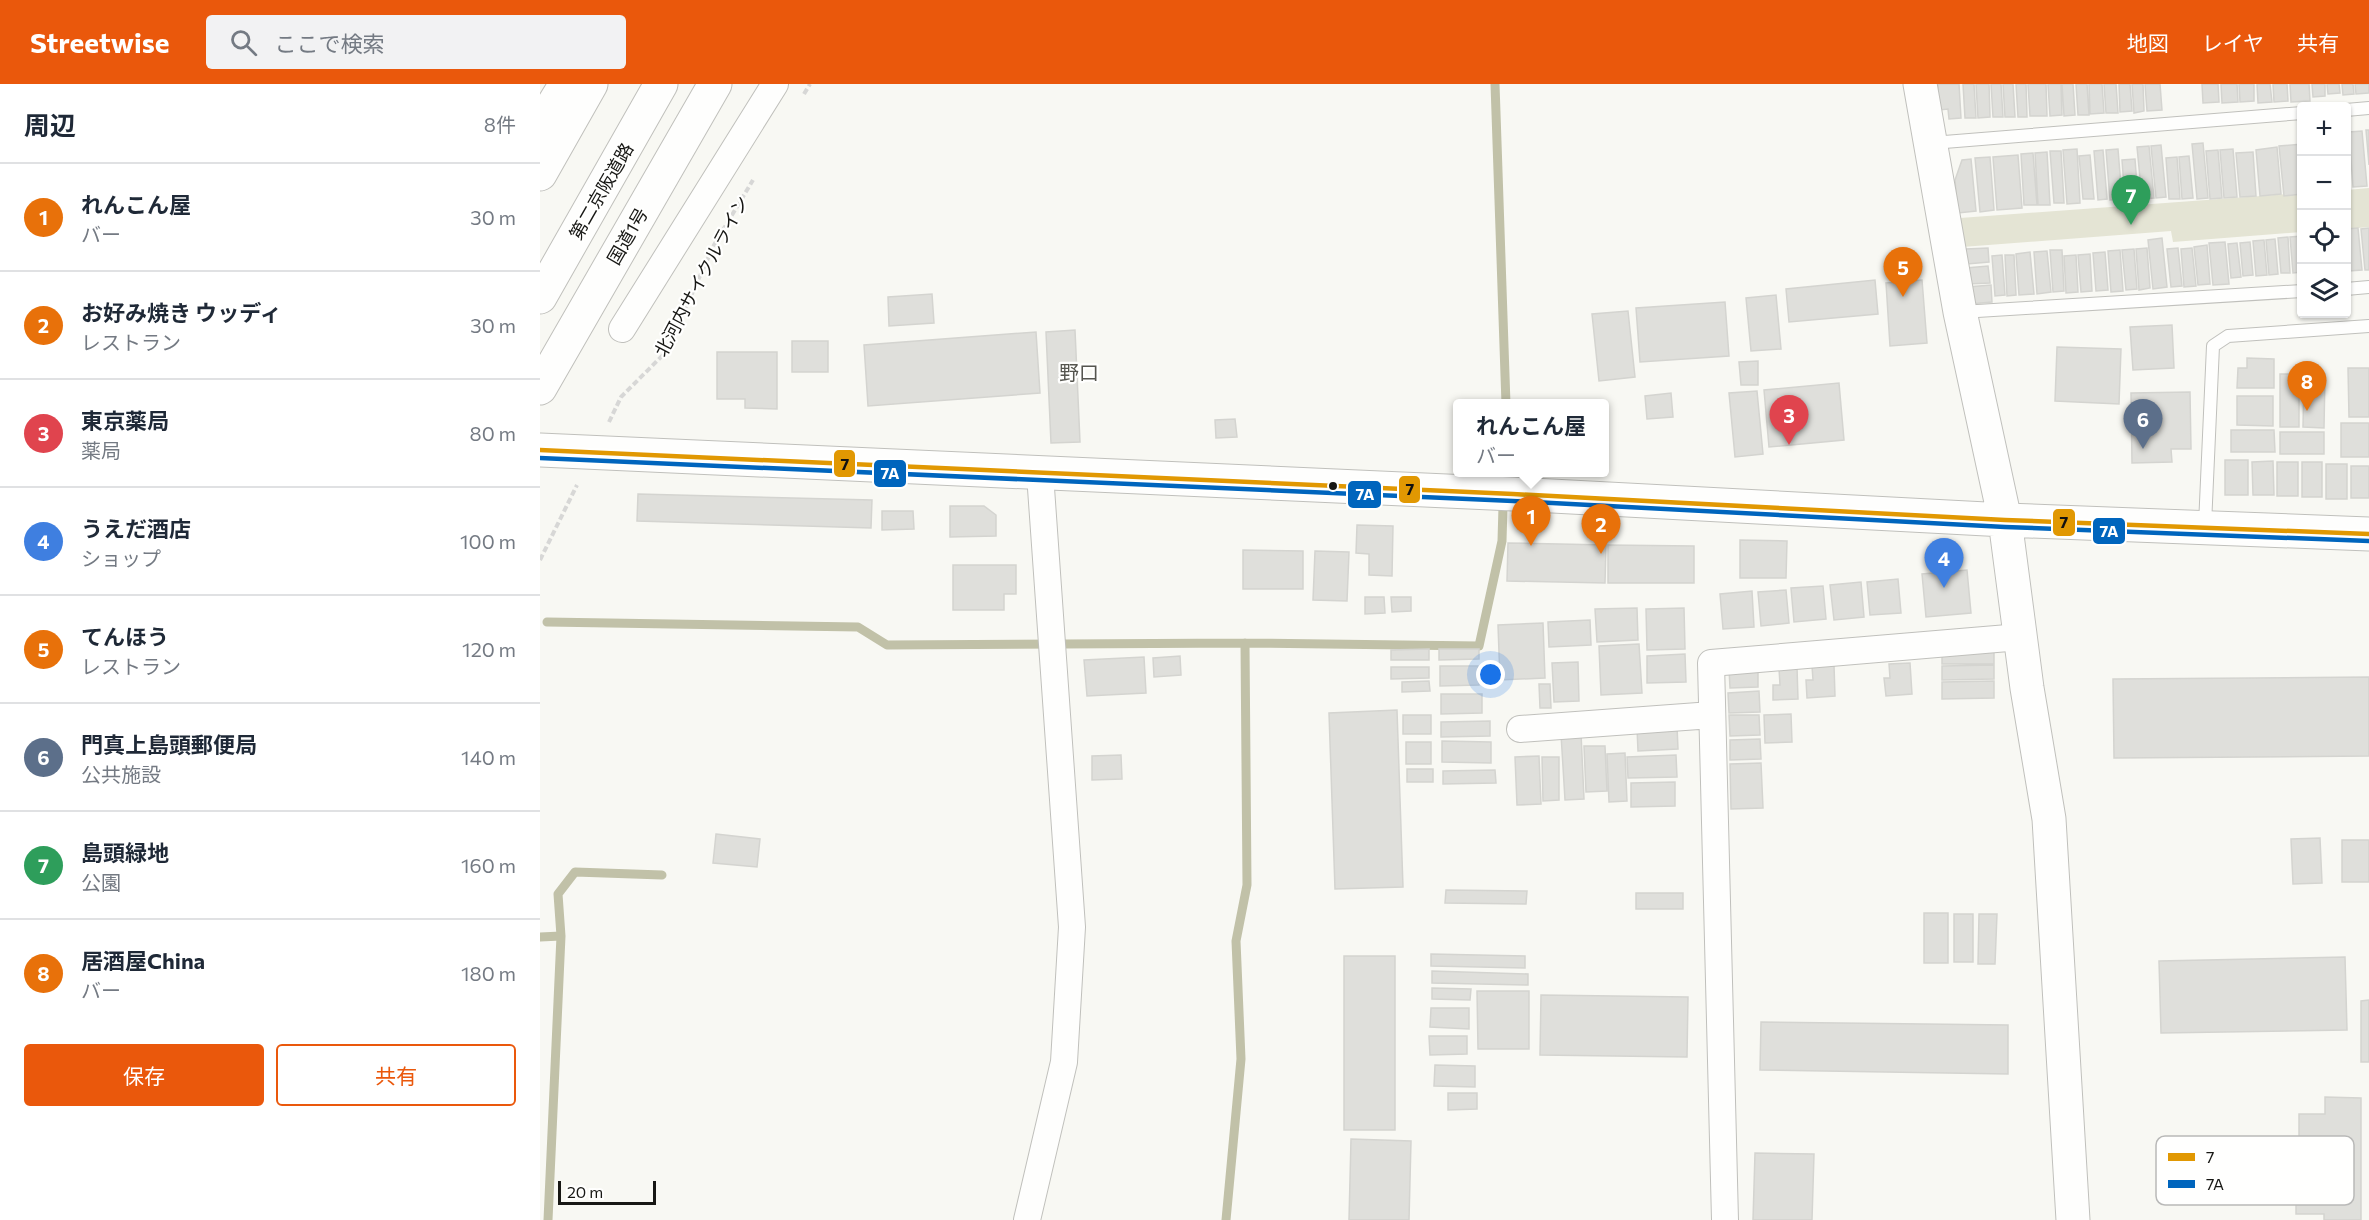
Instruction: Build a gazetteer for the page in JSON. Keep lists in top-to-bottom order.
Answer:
{
  "streets": {
    "main road": ["第二京阪道路", "国道1号"],
    "path": ["北河内サイクルライン"]
  },
  "districts": ["野口"],
  "lines": ["transit line 7", "transit line 7A"],
  "legend": ["7", "7A"],
  "scale_bar": "20 m",
  "page": {
    "header": "Streetwise",
    "search": "ここで検索",
    "nav": ["地図", "レイヤ", "共有"],
    "heading": ["周辺", "8件"],
    "map_buttons": ["+", "−"],
    "list": [
      {
        "mark": "1",
        "name": "れんこん屋",
        "note": "バー",
        "value": "30 m"
      },
      {
        "mark": "2",
        "name": "お好み焼き ウッディ",
        "note": "レストラン",
        "value": "30 m"
      },
      {
        "mark": "3",
        "name": "東京薬局",
        "note": "薬局",
        "value": "80 m"
      },
      {
        "mark": "4",
        "name": "うえだ酒店",
        "note": "ショップ",
        "value": "100 m"
      },
      {
        "mark": "5",
        "name": "てんほう",
        "note": "レストラン",
        "value": "120 m"
      },
      {
        "mark": "6",
        "name": "門真上島頭郵便局",
        "note": "公共施設",
        "value": "140 m"
      },
      {
        "mark": "7",
        "name": "島頭緑地",
        "note": "公園",
        "value": "160 m"
      },
      {
        "mark": "8",
        "name": "居酒屋China",
        "note": "バー",
        "value": "180 m"
      }
    ],
    "pins": [
      "7",
      "5",
      "8",
      "3",
      "6",
      "1",
      "2",
      "4"
    ],
    "popup": ["れんこん屋", "バー"],
    "buttons": ["保存", "共有"],
    "scale": "20 m"
  }
}
